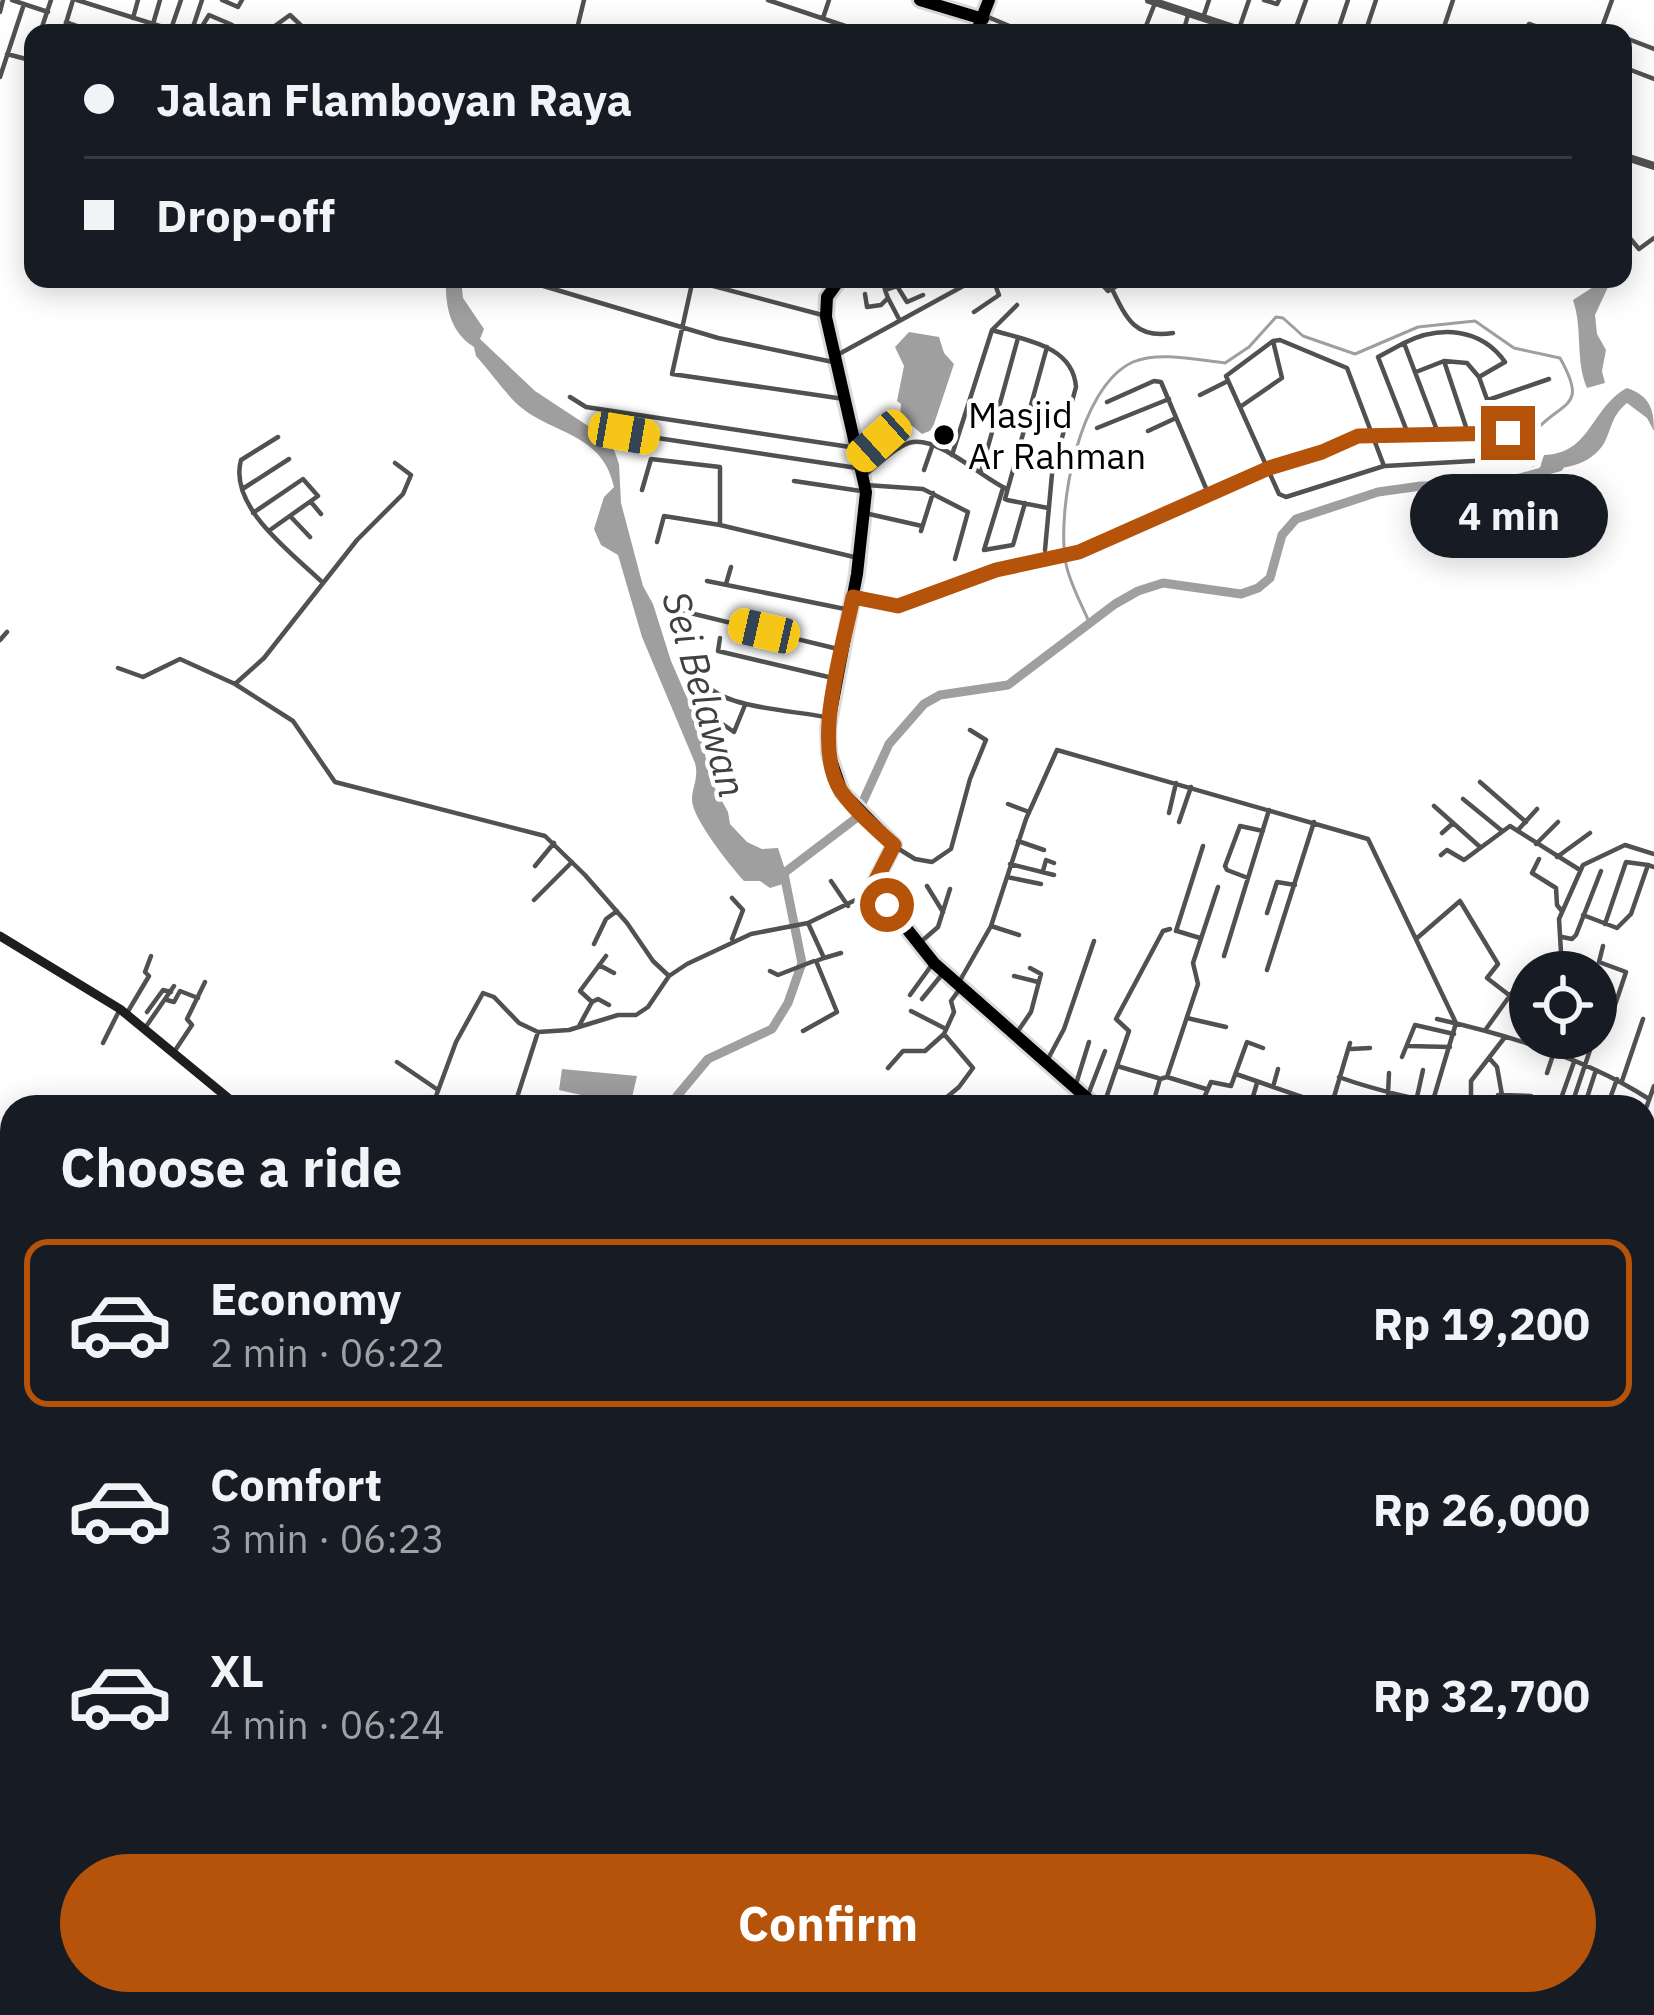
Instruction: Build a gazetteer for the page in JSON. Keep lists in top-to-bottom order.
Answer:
{
  "water": ["Sei Belawan"],
  "places": ["Masjid Ar Rahman"],
  "page": {
    "banner": ["Jalan Flamboyan Raya", "Drop-off"],
    "bubble": "4 min",
    "heading": "Choose a ride",
    "list": [
      {
        "name": "Economy",
        "note": "2 min · 06:22",
        "value": "Rp 19,200"
      },
      {
        "name": "Comfort",
        "note": "3 min · 06:23",
        "value": "Rp 26,000"
      },
      {
        "name": "XL",
        "note": "4 min · 06:24",
        "value": "Rp 32,700"
      }
    ],
    "buttons": "Confirm"
  }
}
